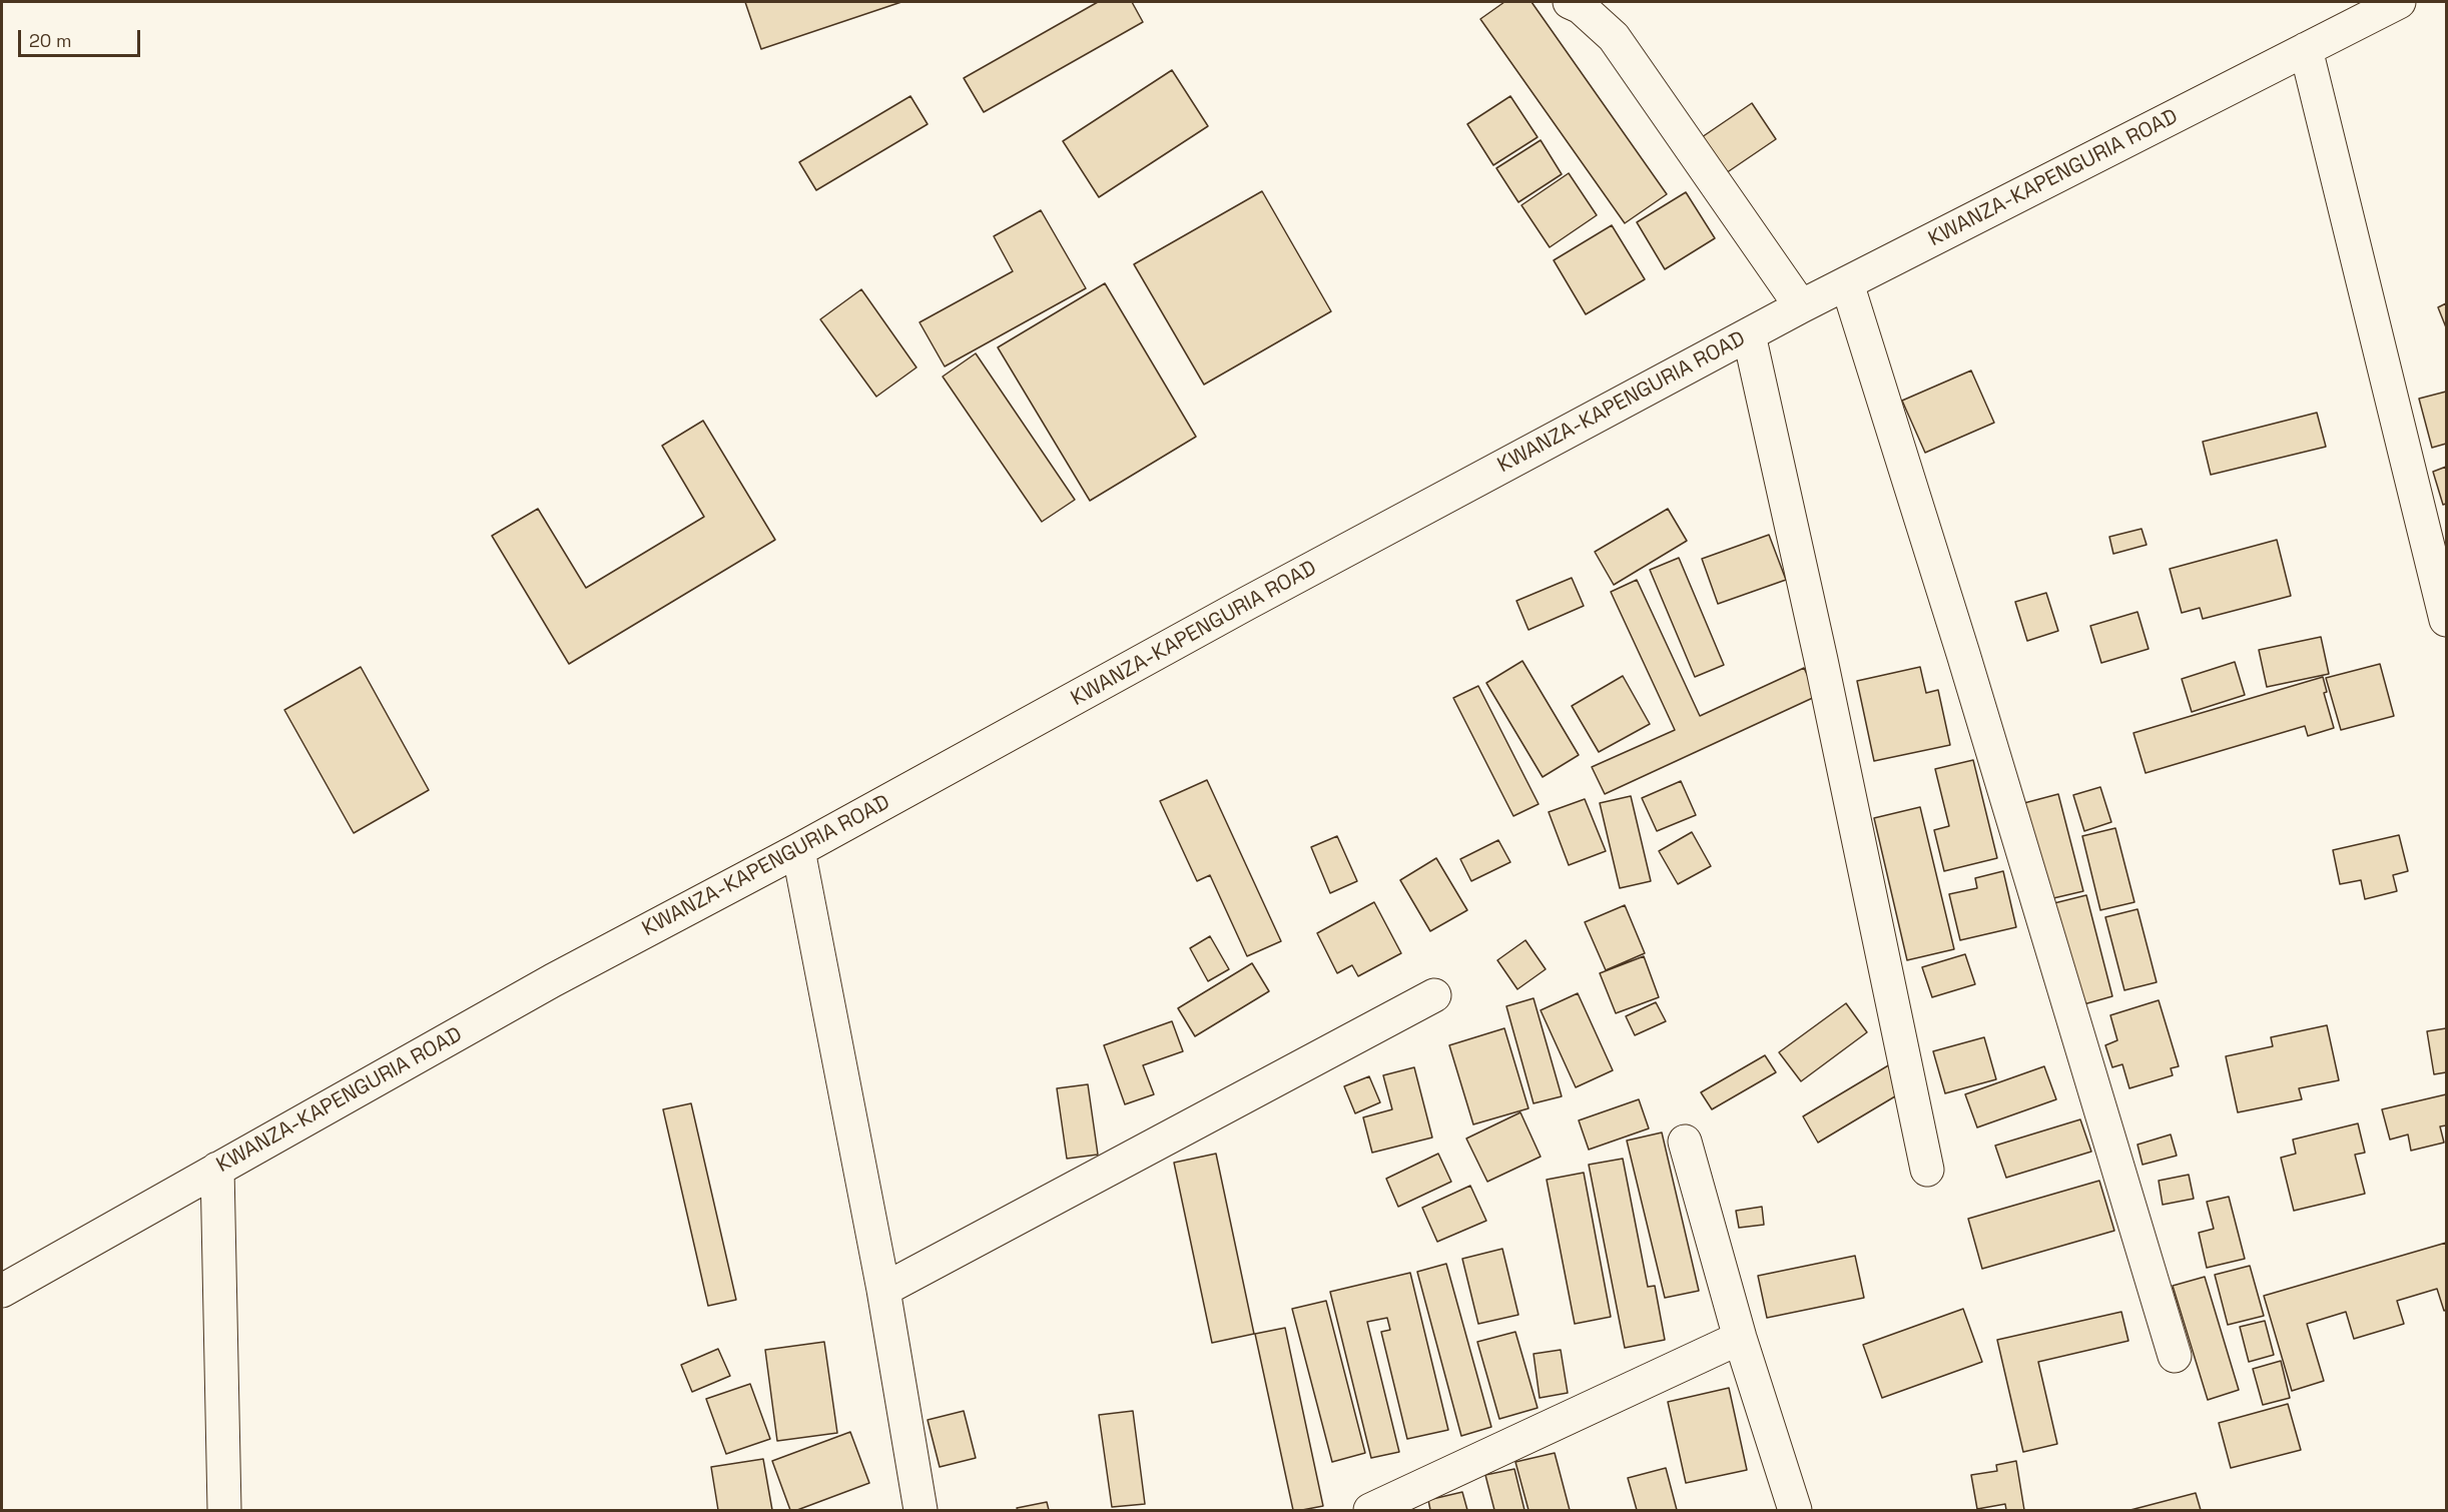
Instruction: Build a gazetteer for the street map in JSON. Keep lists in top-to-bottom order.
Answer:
{
  "streets": {
    "street": ["KWANZA-KAPENGURIA ROAD"]
  },
  "scale_bar": "20 m"
}
